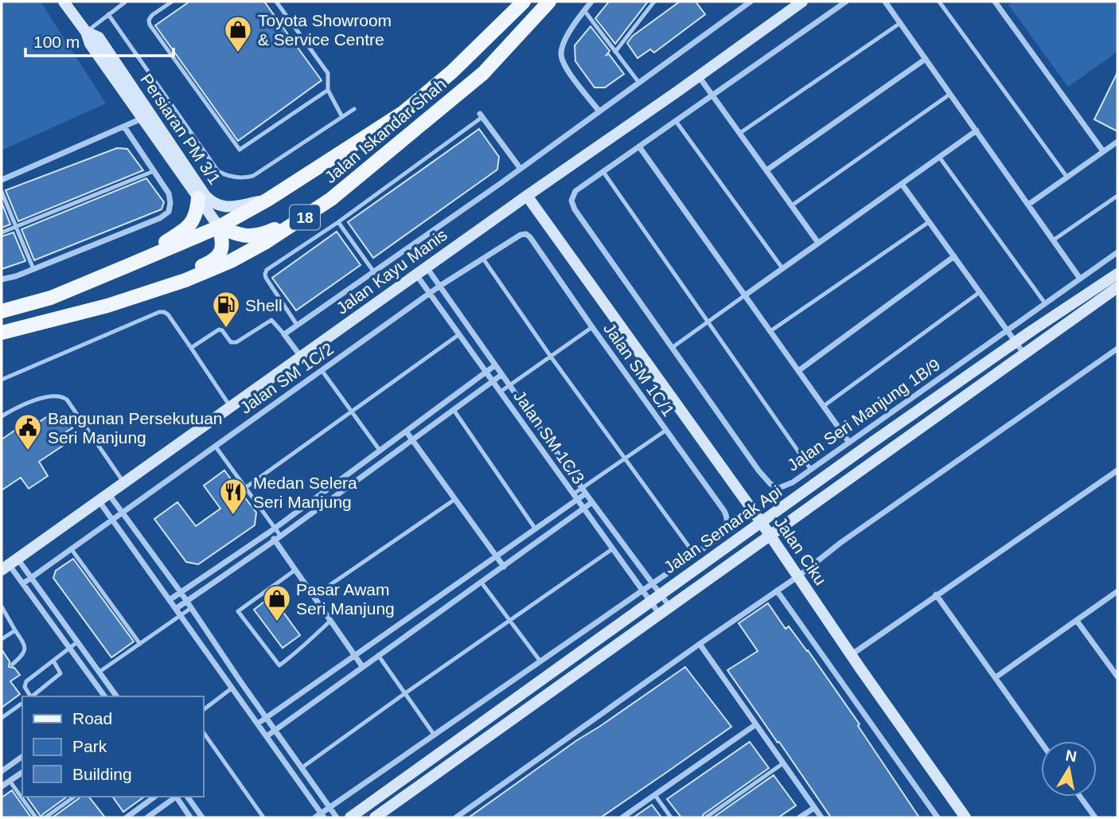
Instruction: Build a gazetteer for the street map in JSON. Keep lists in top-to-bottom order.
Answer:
{
  "streets": {
    "main road": ["Jalan Iskandar Shah", "18"],
    "street": [
      "Persiaran PM 3/1",
      "Jalan Kayu Manis",
      "Jalan SM 1C/1",
      "Jalan SM 1C/2",
      "Jalan Seri Manjung 1B/9",
      "Jalan SM 1C/3",
      "Jalan Semarak Api",
      "Jalan Ciku"
    ]
  },
  "crossings": [
    ["Persiaran PM 3/1", "Jalan Iskandar Shah"],
    ["Jalan Kayu Manis", "Jalan SM 1C/3"],
    ["Jalan Kayu Manis", "Jalan Ciku"],
    ["Jalan SM 1C/1", "Jalan SM 1C/2"],
    ["Jalan SM 1C/1", "Jalan SM 1C/3"],
    ["Jalan SM 1C/2", "Jalan SM 1C/3"],
    ["Jalan SM 1C/3", "Jalan Semarak Api"],
    ["Jalan Semarak Api", "Jalan Ciku"]
  ],
  "places": {
    "shop": ["Toyota Showroom & Service Centre", "Pasar Awam Seri Manjung"],
    "fuel station": ["Shell"],
    "public building": ["Bangunan Persekutuan Seri Manjung"],
    "restaurant": ["Medan Selera Seri Manjung"]
  },
  "legend": ["Road", "Park", "Building"],
  "scale_bar": "100 m",
  "north": "top"
}
